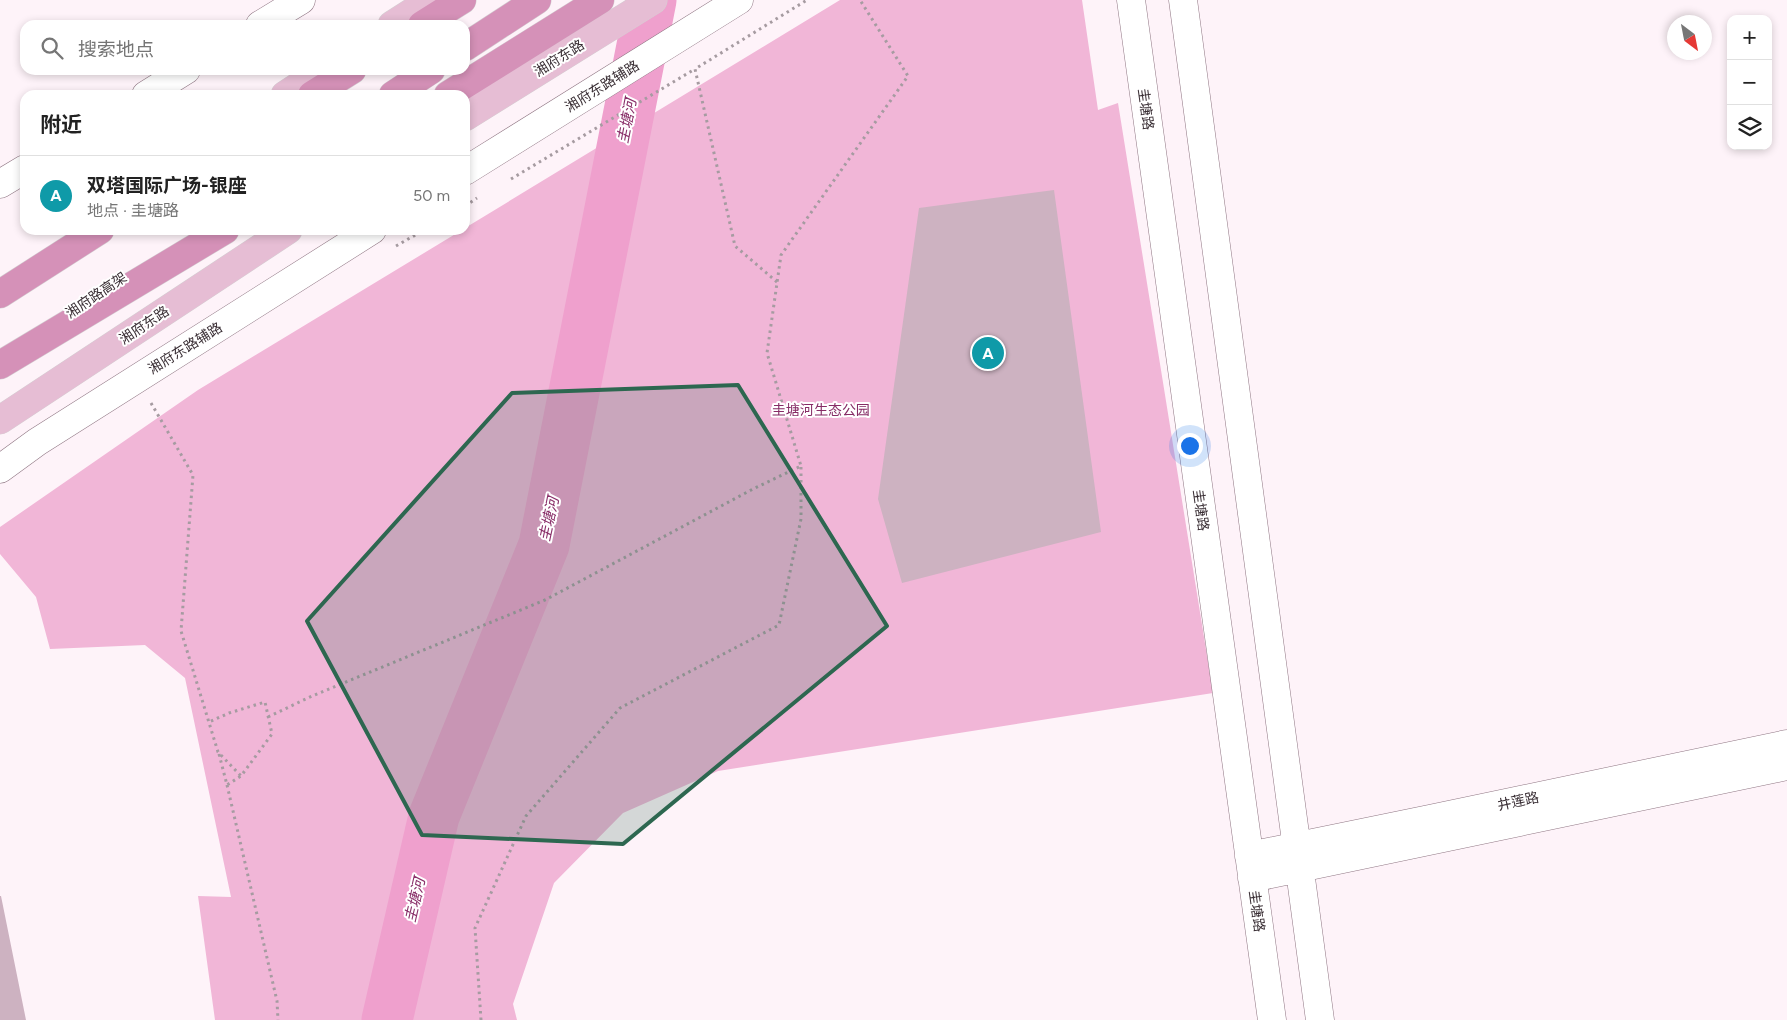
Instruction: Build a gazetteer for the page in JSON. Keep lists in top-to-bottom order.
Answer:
{
  "streets": {
    "highway": ["湘府路高架"],
    "main road": [
      "湘府东路",
      "湘府东路辅路",
      "圭塘路",
      "井莲路"
    ]
  },
  "crossings": [
    ["圭塘路", "井莲路"]
  ],
  "water": ["圭塘河"],
  "parks": ["圭塘河生态公园"],
  "north": "bottom right",
  "page": {
    "map_buttons": ["+", "−"],
    "search": "搜索地点",
    "heading": "附近",
    "list": [
      {
        "mark": "A",
        "name": "双塔国际广场-银座",
        "note": "地点 · 圭塘路",
        "value": "50 m"
      }
    ],
    "pins": "A"
  }
}
